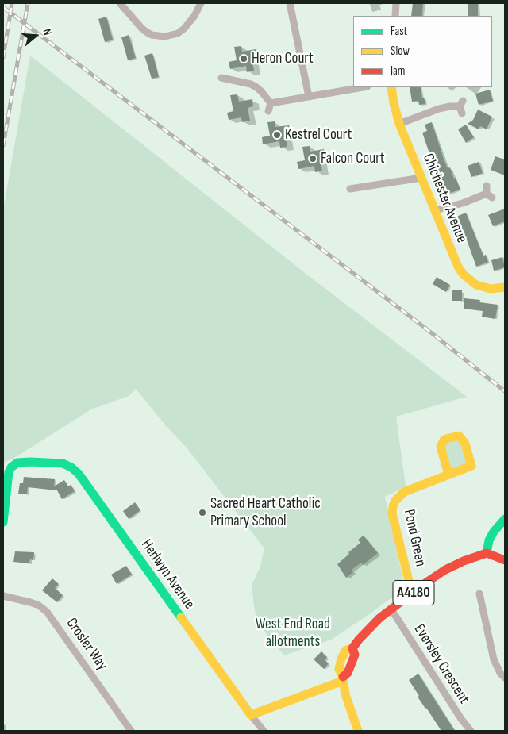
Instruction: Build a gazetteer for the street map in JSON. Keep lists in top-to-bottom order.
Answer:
{
  "streets": {
    "street": [
      "Chichester Avenue",
      "Pond Green",
      "Herlwyn Avenue",
      "A4180",
      "Crosier Way",
      "Eversley Crescent"
    ]
  },
  "crossings": [
    ["Pond Green", "A4180"],
    ["A4180", "Eversley Crescent"]
  ],
  "parks": ["West End Road allotments"],
  "places": [
    "Heron Court",
    "Kestrel Court",
    "Falcon Court",
    "Sacred Heart Catholic Primary School"
  ],
  "legend": ["Fast", "Slow", "Jam"],
  "north": "right"
}
